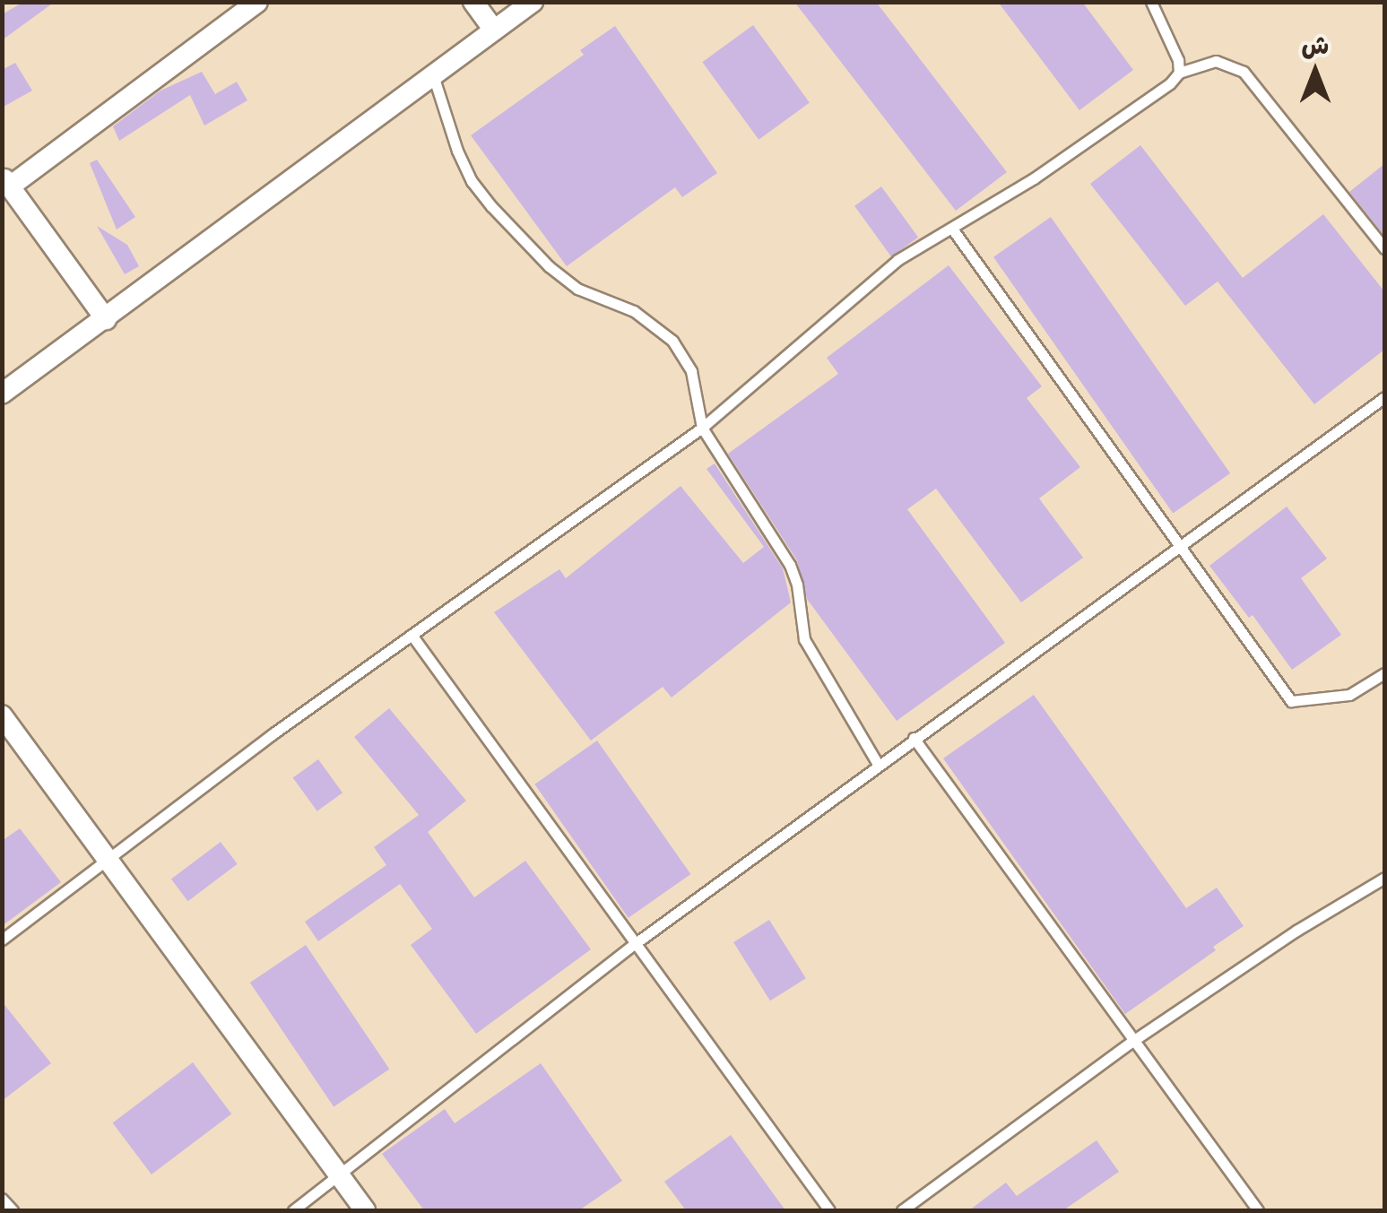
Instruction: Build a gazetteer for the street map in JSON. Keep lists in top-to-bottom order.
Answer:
{
  "north": "top"
}
